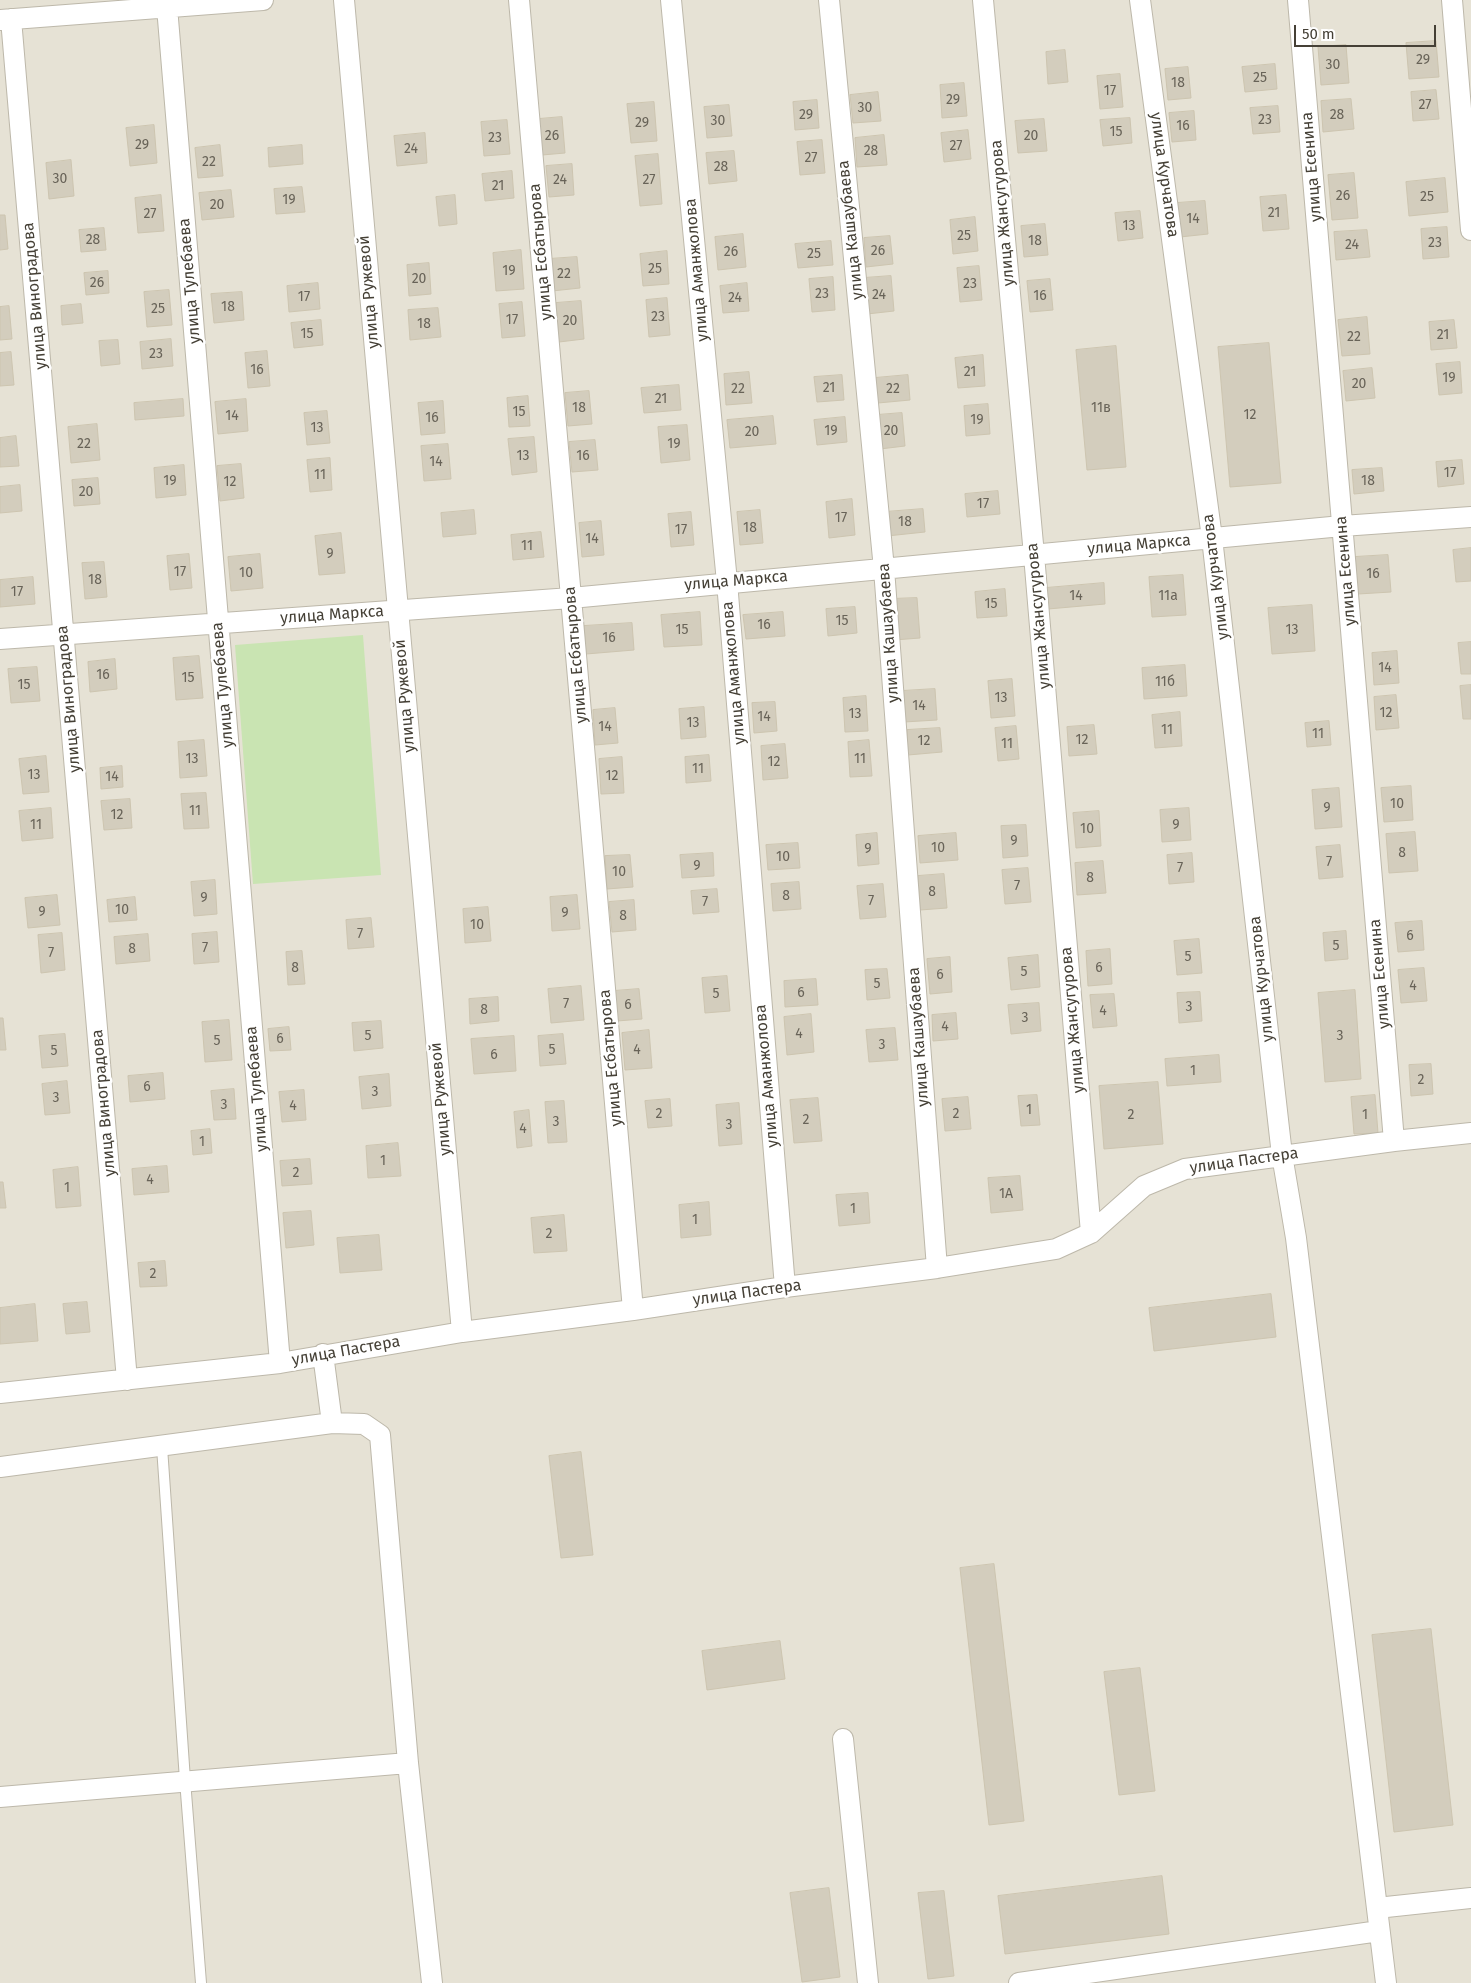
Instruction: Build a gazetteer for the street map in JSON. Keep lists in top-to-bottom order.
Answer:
{
  "streets": {
    "street": [
      "улица Есенина",
      "улица Курчатова",
      "улица Жансугурова",
      "улица Кашаубаева",
      "улица Есбатырова",
      "улица Аманжолова",
      "улица Тулебаева",
      "улица Ружевой",
      "улица Виноградова",
      "улица Маркса",
      "улица Пастера"
    ]
  },
  "crossings": [
    ["улица Есенина", "улица Маркса"],
    ["улица Есенина", "улица Пастера"],
    ["улица Курчатова", "улица Маркса"],
    ["улица Курчатова", "улица Пастера"],
    ["улица Жансугурова", "улица Маркса"],
    ["улица Жансугурова", "улица Пастера"],
    ["улица Кашаубаева", "улица Маркса"],
    ["улица Кашаубаева", "улица Пастера"],
    ["улица Есбатырова", "улица Маркса"],
    ["улица Есбатырова", "улица Пастера"],
    ["улица Аманжолова", "улица Маркса"],
    ["улица Аманжолова", "улица Пастера"],
    ["улица Тулебаева", "улица Маркса"],
    ["улица Тулебаева", "улица Пастера"],
    ["улица Ружевой", "улица Маркса"],
    ["улица Ружевой", "улица Пастера"],
    ["улица Виноградова", "улица Маркса"],
    ["улица Виноградова", "улица Пастера"]
  ],
  "house_numbers": [
    "29",
    "30",
    "25",
    "18",
    "17",
    "29",
    "27",
    "30",
    "29",
    "28",
    "23",
    "30",
    "29",
    "16",
    "15",
    "26",
    "20",
    "23",
    "29",
    "27",
    "24",
    "28",
    "27",
    "22",
    "28",
    "30",
    "24",
    "27",
    "21",
    "26",
    "25",
    "19",
    "20",
    "21",
    "27",
    "14",
    "13",
    "25",
    "28",
    "18",
    "23",
    "24",
    "26",
    "26",
    "25",
    "25",
    "19",
    "22",
    "20",
    "26",
    "23",
    "23",
    "24",
    "16",
    "17",
    "24",
    "18",
    "25",
    "23",
    "17",
    "20",
    "18",
    "15",
    "21",
    "22",
    "23",
    "16",
    "21",
    "19",
    "20",
    "21",
    "22",
    "22",
    "21",
    "18",
    "11в",
    "15",
    "12",
    "14",
    "16",
    "19",
    "13",
    "19",
    "20",
    "20",
    "22",
    "19",
    "13",
    "16",
    "14",
    "17",
    "11",
    "19",
    "18",
    "12",
    "20",
    "17",
    "17",
    "18",
    "18",
    "17",
    "14",
    "11",
    "9",
    "17",
    "10",
    "16",
    "18",
    "17",
    "14",
    "11а",
    "15",
    "15",
    "16",
    "15",
    "13",
    "16",
    "14",
    "16",
    "15",
    "11б",
    "15",
    "13",
    "14",
    "12",
    "13",
    "14",
    "13",
    "14",
    "11",
    "11",
    "12",
    "12",
    "11",
    "13",
    "11",
    "12",
    "11",
    "13",
    "12",
    "14",
    "10",
    "9",
    "11",
    "12",
    "11",
    "9",
    "10",
    "9",
    "10",
    "9",
    "8",
    "10",
    "7",
    "9",
    "7",
    "10",
    "8",
    "7",
    "8",
    "8",
    "9",
    "7",
    "7",
    "10",
    "9",
    "9",
    "8",
    "10",
    "7",
    "6",
    "5",
    "7",
    "8",
    "7",
    "5",
    "8",
    "6",
    "5",
    "6",
    "5",
    "4",
    "6",
    "5",
    "7",
    "6",
    "3",
    "8",
    "4",
    "3",
    "4",
    "4",
    "5",
    "3",
    "6",
    "5",
    "3",
    "5",
    "4",
    "5",
    "6",
    "1",
    "2",
    "6",
    "3",
    "3",
    "3",
    "4",
    "1",
    "2",
    "2",
    "2",
    "1",
    "2",
    "3",
    "3",
    "4",
    "1",
    "1",
    "2",
    "4",
    "1",
    "1А",
    "1",
    "1",
    "2",
    "2"
  ],
  "scale_bar": "50 m"
}
